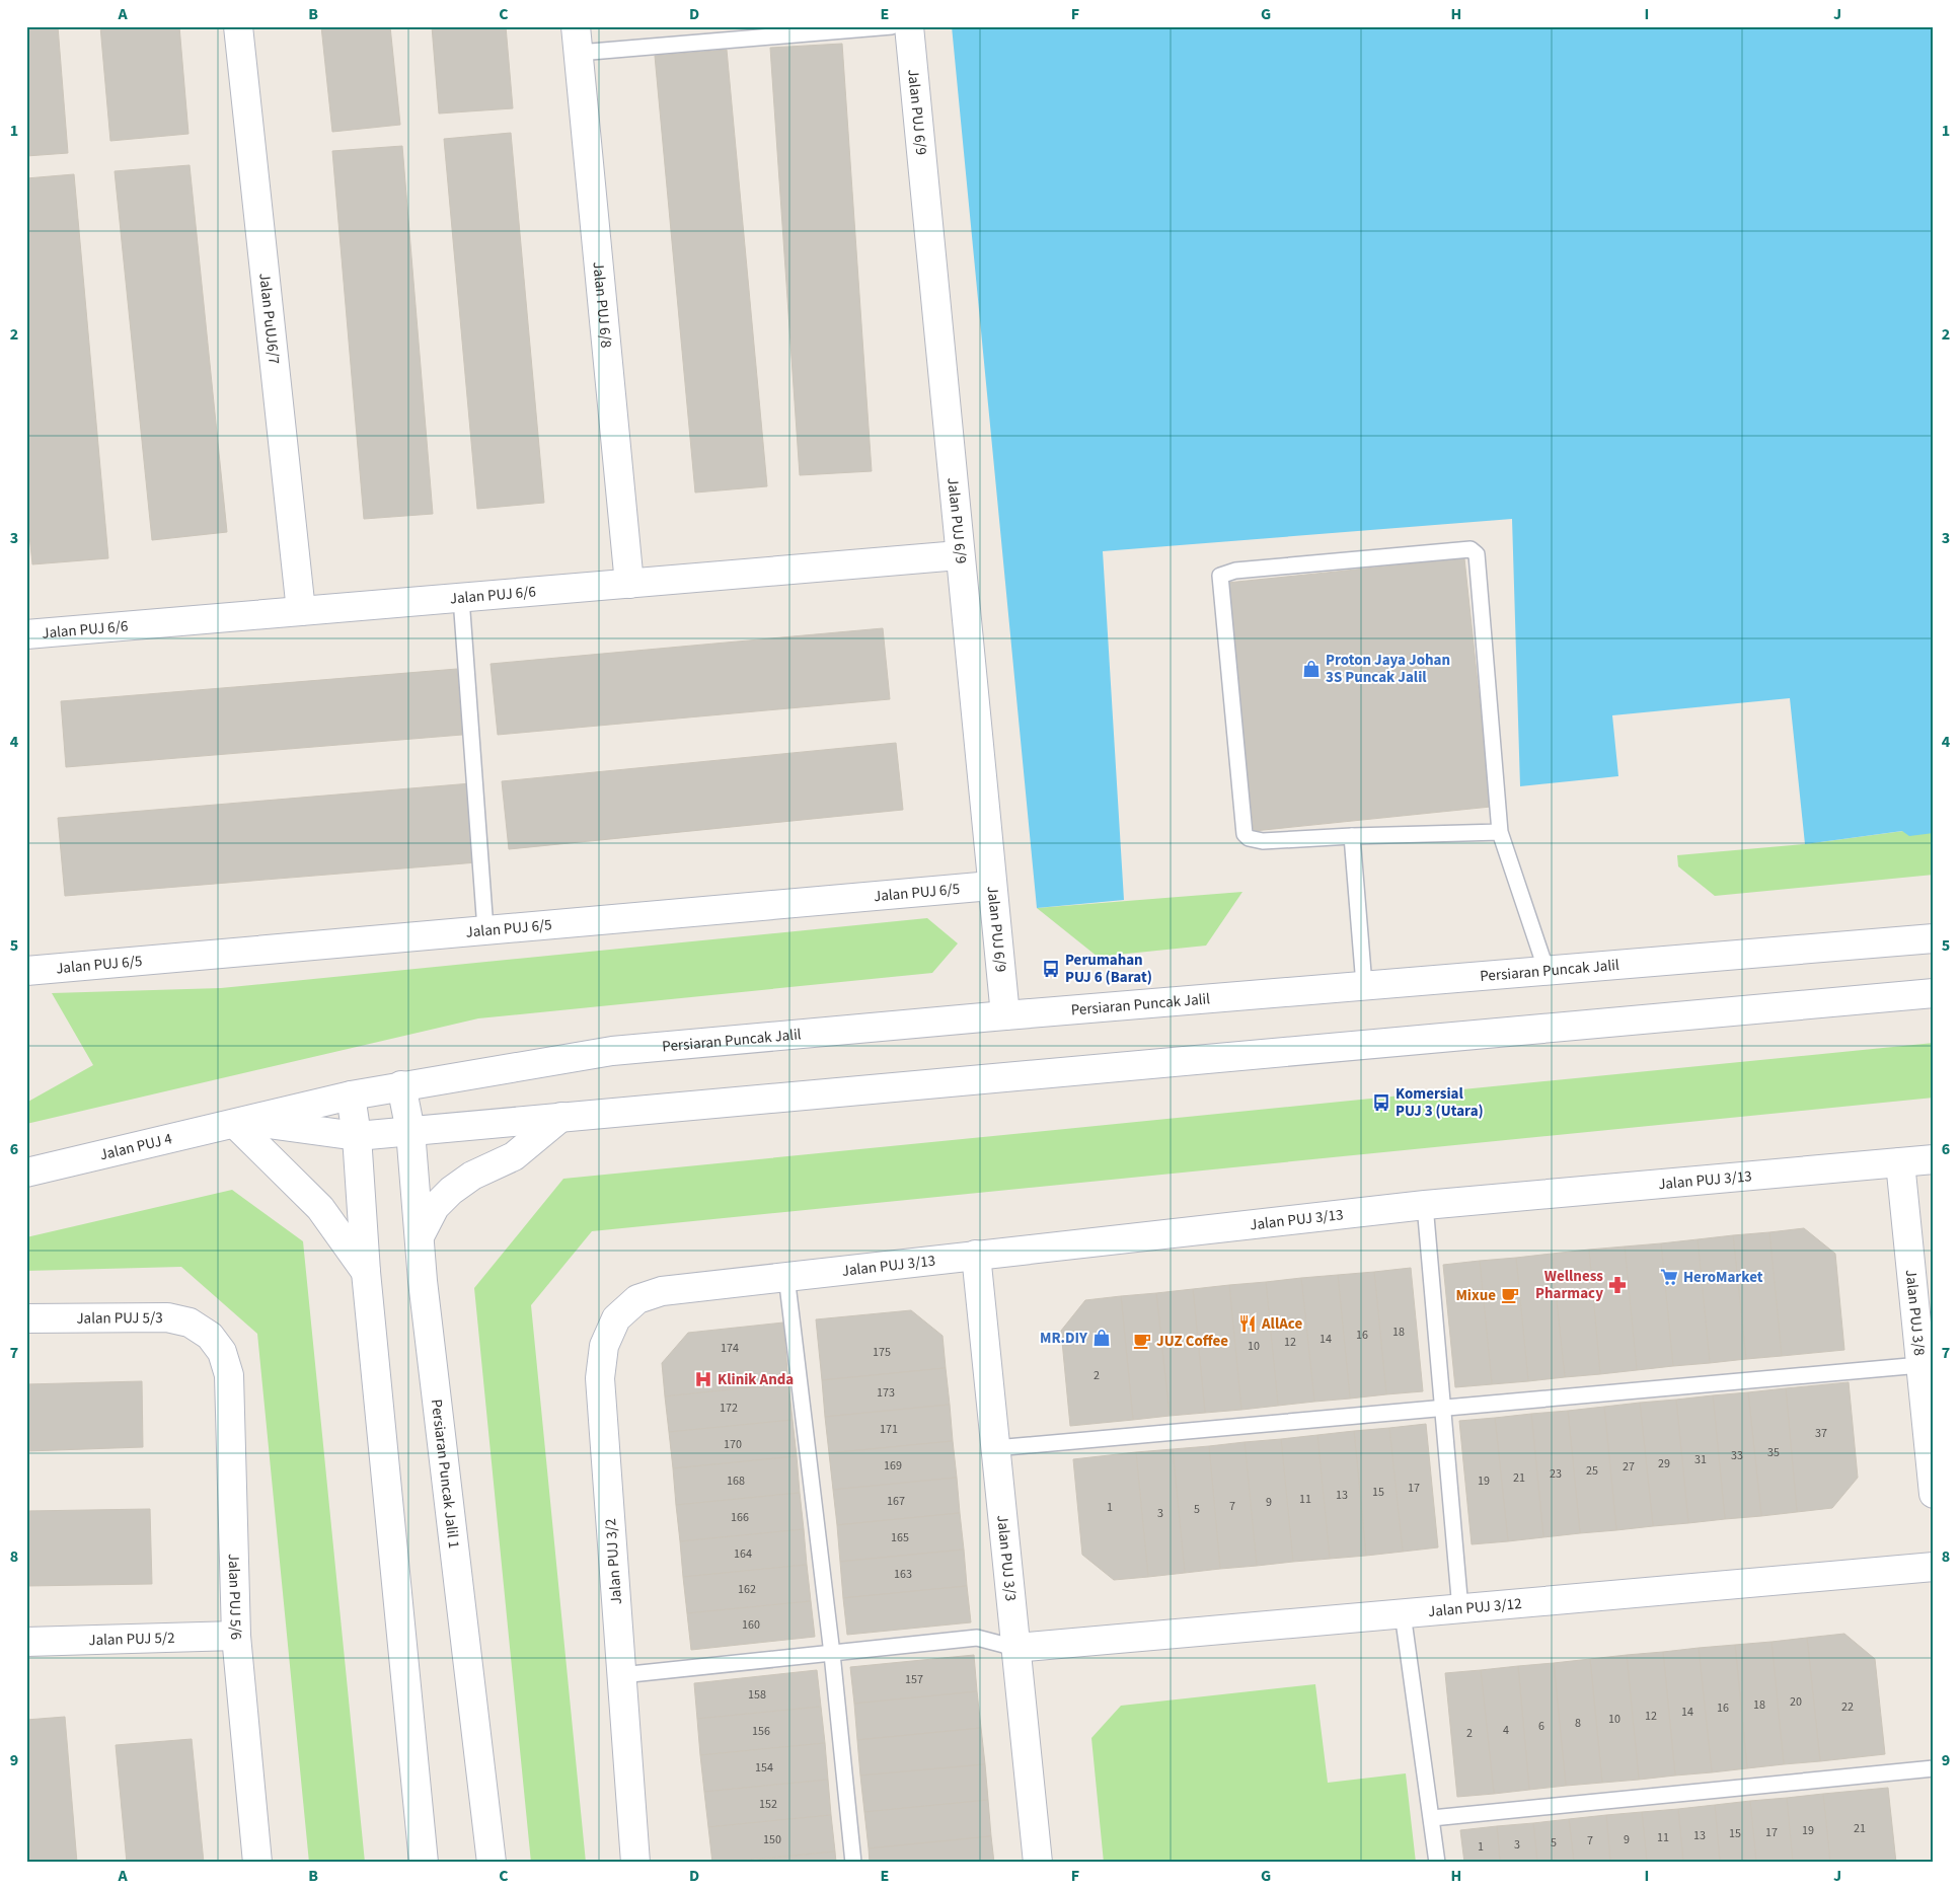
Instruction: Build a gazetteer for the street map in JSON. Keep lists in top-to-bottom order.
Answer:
{
  "streets": {
    "street": [
      "Jalan PUJ 6/9",
      "Jalan PUJ 6/8",
      "Jalan PuUJ6/7",
      "Jalan PUJ 6/6",
      "Jalan PUJ 6/5",
      "Persiaran Puncak Jalil",
      "Jalan PUJ 4",
      "Jalan PUJ 3/13",
      "Jalan PUJ 3/8",
      "Jalan PUJ 5/3",
      "Persiaran Puncak Jalil 1",
      "Jalan PUJ 3/3",
      "Jalan PUJ 3/2",
      "Jalan PUJ 5/6",
      "Jalan PUJ 3/12",
      "Jalan PUJ 5/2"
    ]
  },
  "crossings": [
    ["Jalan PUJ 6/9", "Jalan PUJ 6/6"],
    ["Jalan PUJ 6/9", "Jalan PUJ 6/5"],
    ["Jalan PUJ 6/9", "Persiaran Puncak Jalil"],
    ["Jalan PUJ 6/8", "Jalan PUJ 6/6"],
    ["Jalan PuUJ6/7", "Jalan PUJ 6/6"],
    ["Persiaran Puncak Jalil", "Jalan PUJ 4"],
    ["Persiaran Puncak Jalil", "Persiaran Puncak Jalil 1"],
    ["Jalan PUJ 3/13", "Jalan PUJ 3/8"],
    ["Jalan PUJ 3/13", "Jalan PUJ 3/3"],
    ["Jalan PUJ 3/13", "Jalan PUJ 3/2"],
    ["Jalan PUJ 5/3", "Jalan PUJ 5/6"],
    ["Jalan PUJ 3/3", "Jalan PUJ 3/12"],
    ["Jalan PUJ 5/6", "Jalan PUJ 5/2"]
  ],
  "places": {
    "shop": ["Proton Jaya Johan 3S Puncak Jalil", "MR.DIY"],
    "bus stop": ["Perumahan PUJ 6 (Barat)", "Komersial PUJ 3 (Utara)"],
    "supermarket": ["HeroMarket"],
    "pharmacy": ["Wellness Pharmacy"],
    "cafe": ["Mixue", "JUZ Coffee"],
    "restaurant": ["AllAce"],
    "hospital": ["Klinik Anda"]
  },
  "house_numbers": [
    "18",
    "16",
    "14",
    "12",
    "10",
    "174",
    "175",
    "2",
    "173",
    "172",
    "171",
    "37",
    "170",
    "35",
    "33",
    "31",
    "29",
    "169",
    "27",
    "25",
    "23",
    "21",
    "168",
    "19",
    "17",
    "15",
    "13",
    "11",
    "167",
    "9",
    "7",
    "1",
    "5",
    "3",
    "166",
    "165",
    "164",
    "163",
    "162",
    "160",
    "157",
    "158",
    "20",
    "18",
    "22",
    "16",
    "14",
    "12",
    "10",
    "8",
    "6",
    "4",
    "156",
    "2",
    "154",
    "152",
    "21",
    "19",
    "17",
    "15",
    "13",
    "11",
    "150",
    "9",
    "7",
    "5",
    "3",
    "1"
  ],
  "grid": {
    "columns": [
      "A",
      "B",
      "C",
      "D",
      "E",
      "F",
      "G",
      "H",
      "I",
      "J"
    ],
    "rows": [
      "1",
      "2",
      "3",
      "4",
      "5",
      "6",
      "7",
      "8",
      "9"
    ]
  }
}
